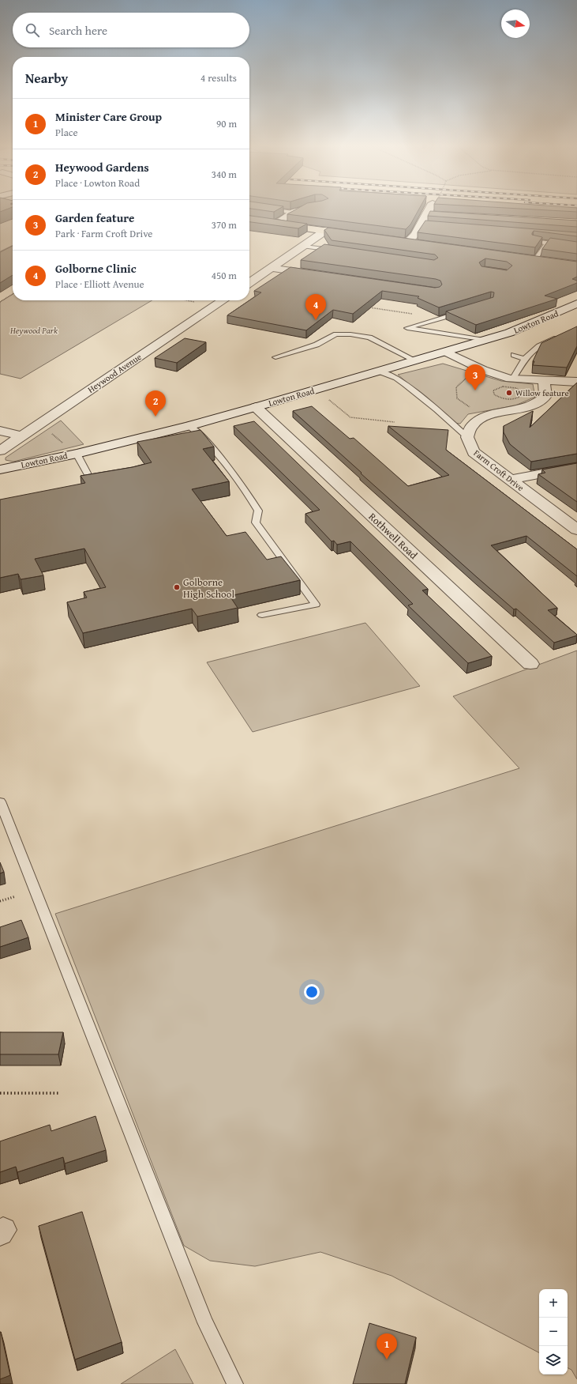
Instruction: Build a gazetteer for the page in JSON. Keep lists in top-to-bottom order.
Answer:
{
  "streets": {
    "street": [
      "Lowton Road",
      "Heywood Avenue",
      "Farm Croft Drive",
      "Rothwell Road"
    ]
  },
  "crossings": [
    ["Lowton Road", "Rothwell Road"]
  ],
  "parks": ["Heywood Park"],
  "places": ["Willow feature", "Golborne High School"],
  "north": "right",
  "page": {
    "search": "Search here",
    "heading": ["Nearby", "4 results"],
    "list": [
      {
        "mark": "1",
        "name": "Minister Care Group",
        "note": "Place",
        "value": "90 m"
      },
      {
        "mark": "2",
        "name": "Heywood Gardens",
        "note": "Place · Lowton Road",
        "value": "340 m"
      },
      {
        "mark": "3",
        "name": "Garden feature",
        "note": "Park · Farm Croft Drive",
        "value": "370 m"
      },
      {
        "mark": "4",
        "name": "Golborne Clinic",
        "note": "Place · Elliott Avenue",
        "value": "450 m"
      }
    ],
    "pins": [
      "4",
      "3",
      "2",
      "1"
    ],
    "map_buttons": ["+", "−"]
  }
}
